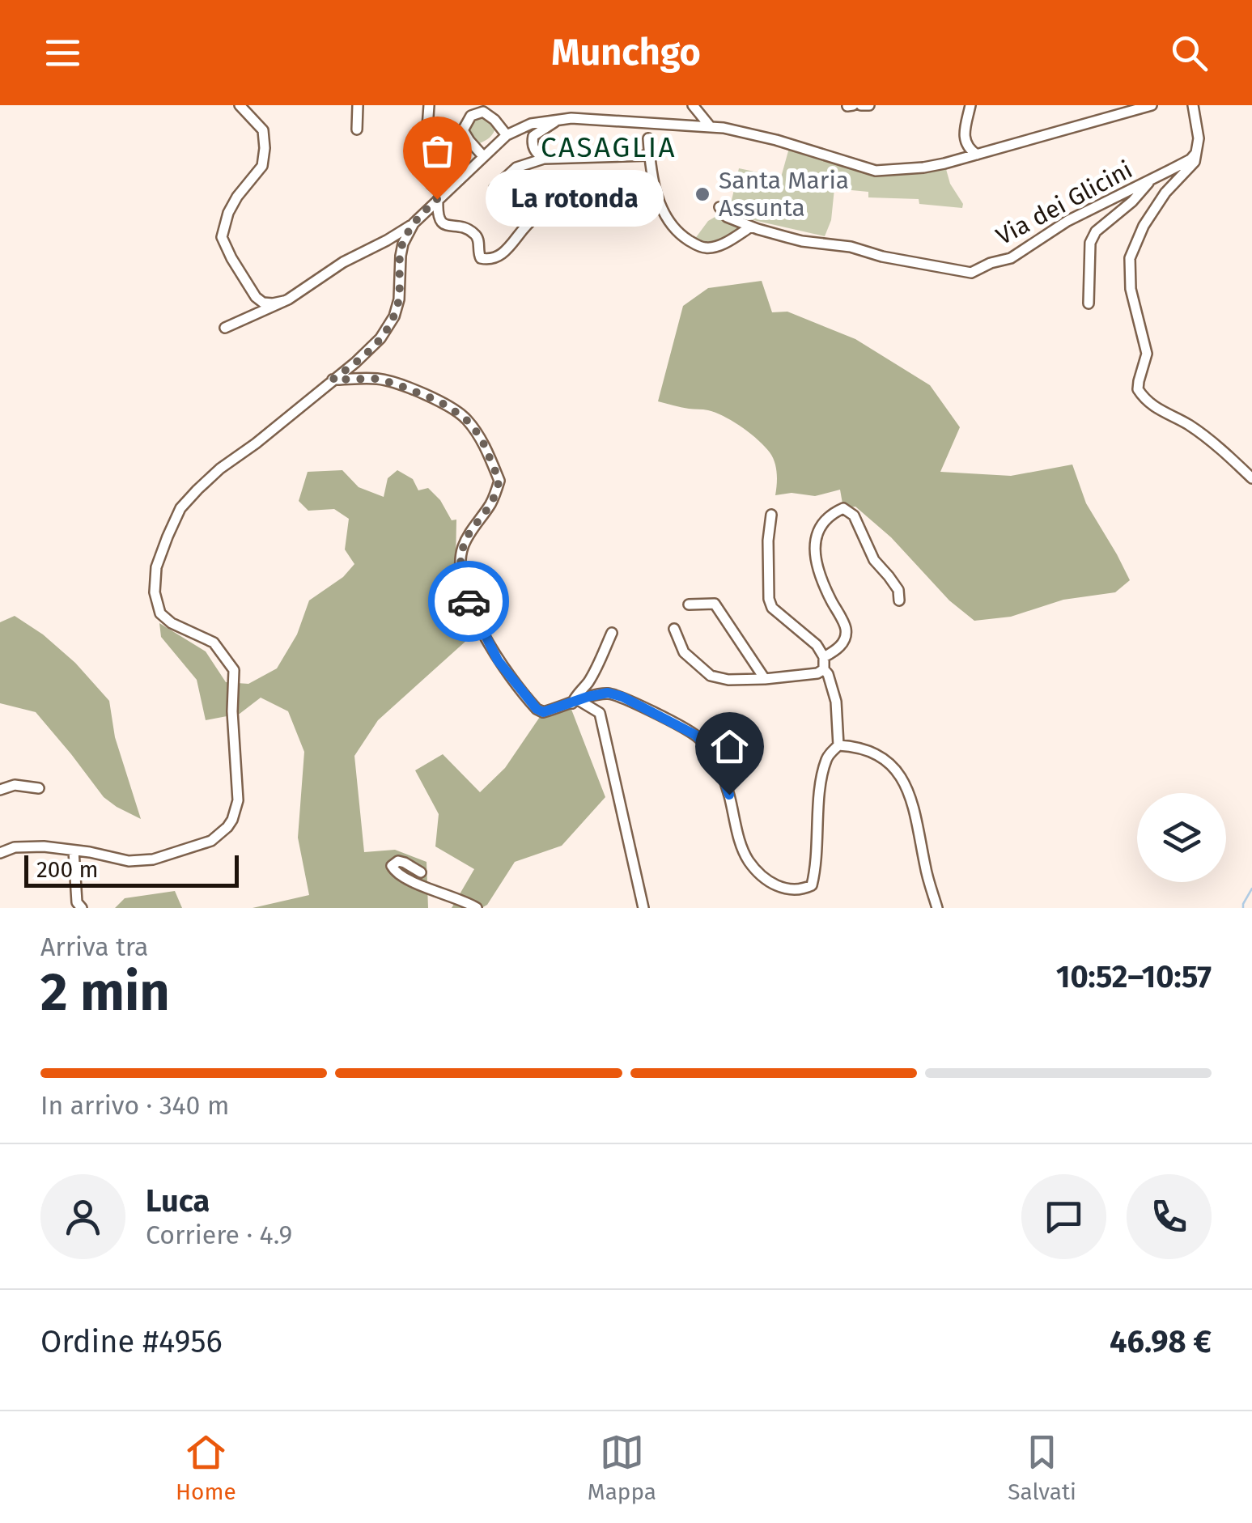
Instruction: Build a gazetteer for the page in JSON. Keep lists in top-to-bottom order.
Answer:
{
  "streets": {
    "street": ["Via dei Glicini"]
  },
  "districts": ["CASAGLIA"],
  "places": ["Santa Maria Assunta", "La rotonda"],
  "scale_bar": "200 m",
  "page": {
    "header": "Munchgo",
    "bubble": "La rotonda",
    "scale": "200 m",
    "heading": ["2 min", "Arriva tra", "10:52–10:57"],
    "panel": [
      "Luca",
      "Corriere · 4.9",
      "Ordine #4956",
      "46.98 €"
    ],
    "bar": "In arrivo · 340 m",
    "tabs": ["Home", "Mappa", "Salvati"]
  }
}
